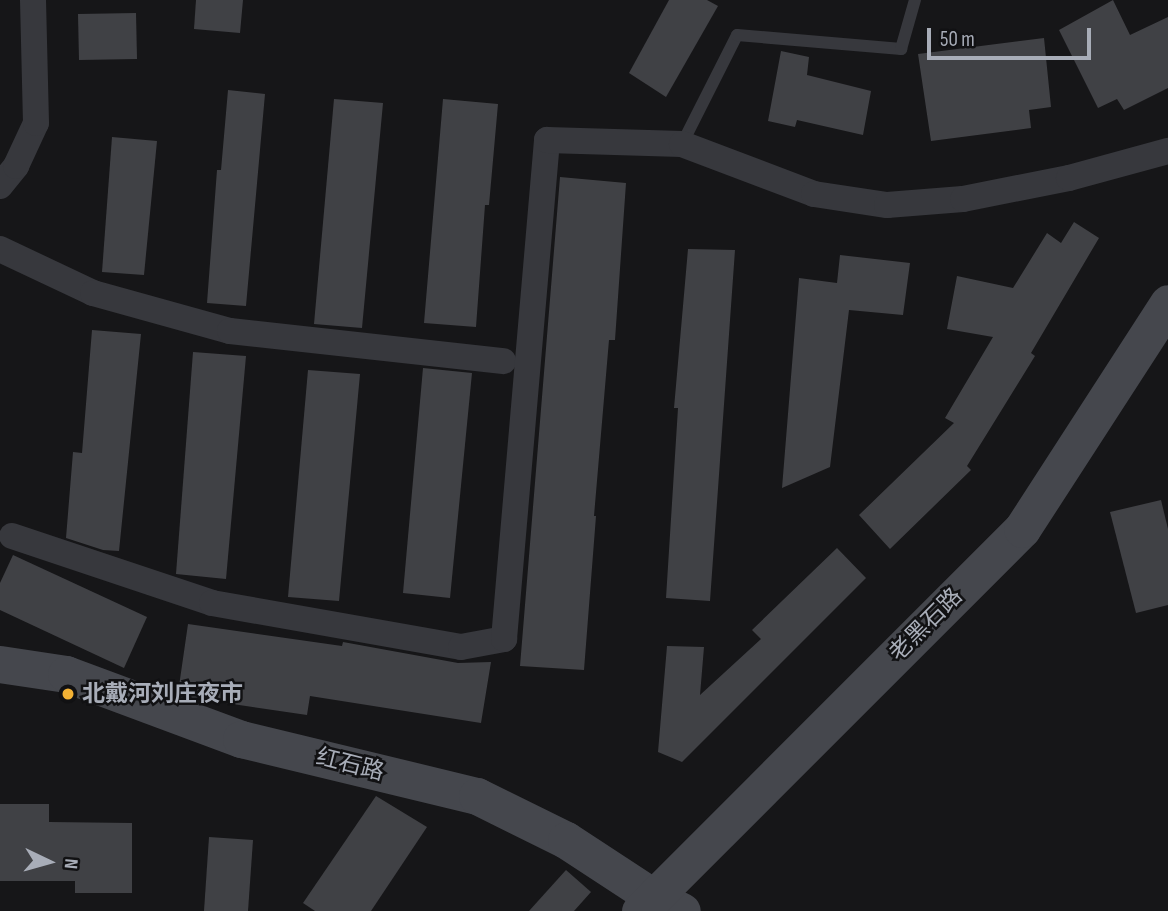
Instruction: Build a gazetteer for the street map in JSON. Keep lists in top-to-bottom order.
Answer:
{
  "streets": {
    "main road": ["老黑石路", "红石路"]
  },
  "crossings": [
    ["老黑石路", "红石路"]
  ],
  "places": ["北戴河刘庄夜市"],
  "scale_bar": "50 m",
  "north": "right"
}
